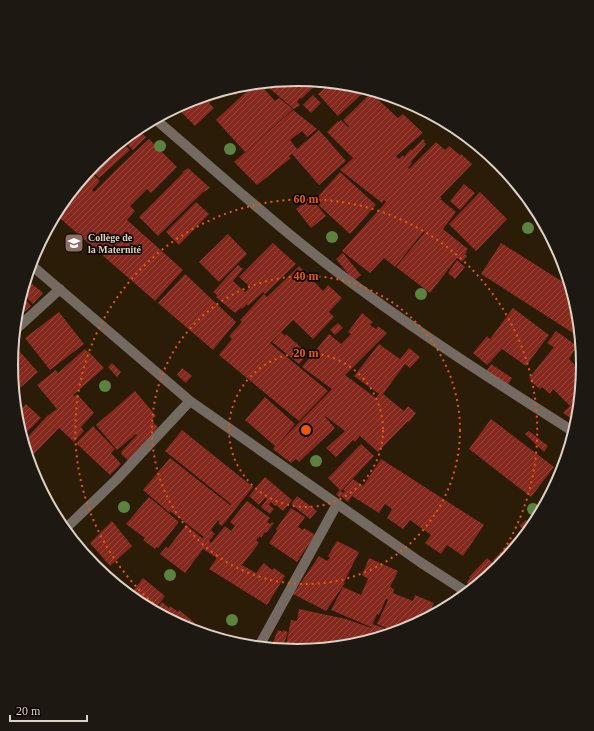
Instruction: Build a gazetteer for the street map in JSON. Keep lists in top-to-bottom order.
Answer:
{
  "places": {
    "school or university": ["Collège de la Maternité"]
  },
  "scale_bar": "20 m",
  "rings": ["60 m", "40 m", "20 m"]
}
